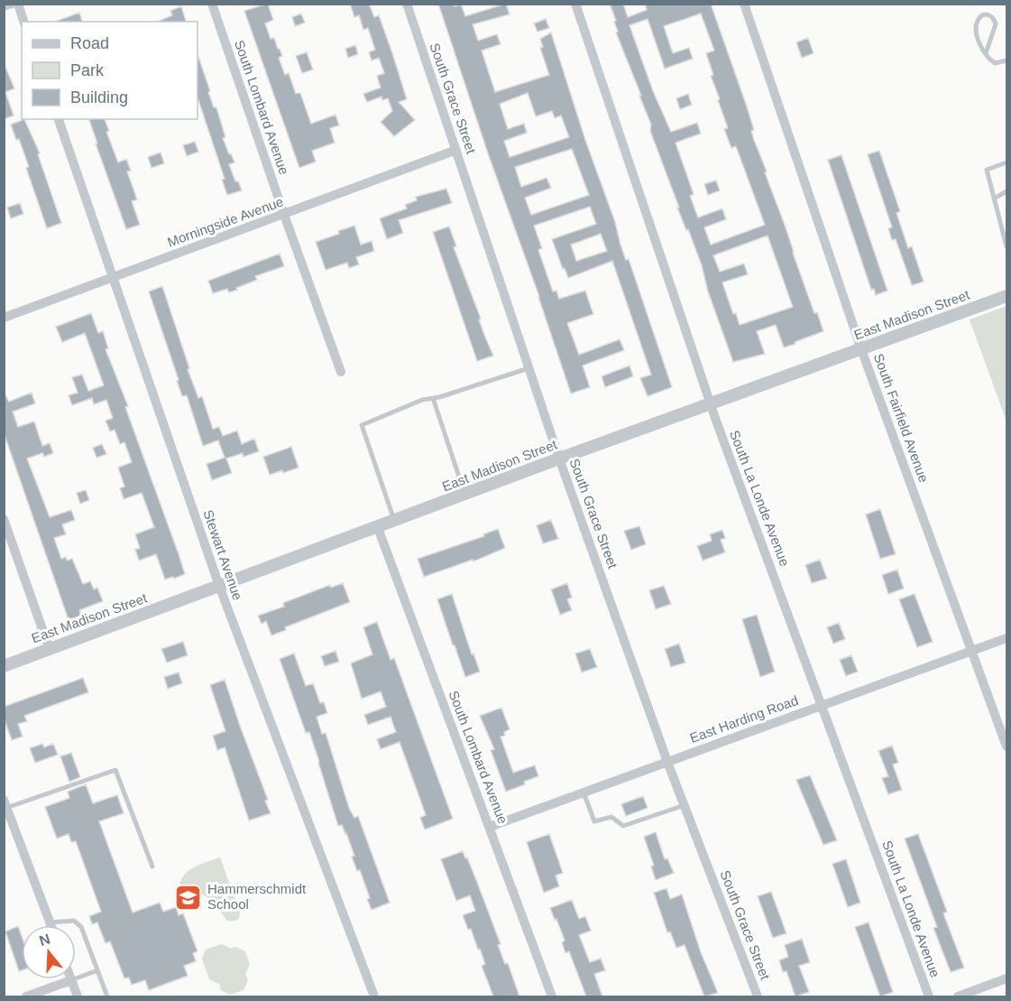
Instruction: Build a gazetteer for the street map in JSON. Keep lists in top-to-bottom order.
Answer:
{
  "streets": {
    "street": [
      "South Grace Street",
      "South Lombard Avenue",
      "Morningside Avenue",
      "East Madison Street",
      "South Fairfield Avenue",
      "South La Londe Avenue",
      "Stewart Avenue",
      "East Harding Road"
    ]
  },
  "crossings": [
    ["South Grace Street", "Morningside Avenue"],
    ["South Grace Street", "East Madison Street"],
    ["South Grace Street", "East Harding Road"],
    ["South Lombard Avenue", "Morningside Avenue"],
    ["South Lombard Avenue", "East Madison Street"],
    ["South Lombard Avenue", "East Harding Road"],
    ["Morningside Avenue", "Stewart Avenue"],
    ["East Madison Street", "South Fairfield Avenue"],
    ["East Madison Street", "South La Londe Avenue"],
    ["East Madison Street", "Stewart Avenue"],
    ["South Fairfield Avenue", "East Harding Road"],
    ["South La Londe Avenue", "East Harding Road"]
  ],
  "places": {
    "school or university": ["Hammerschmidt School"]
  },
  "legend": ["Road", "Park", "Building"],
  "north": "top"
}
